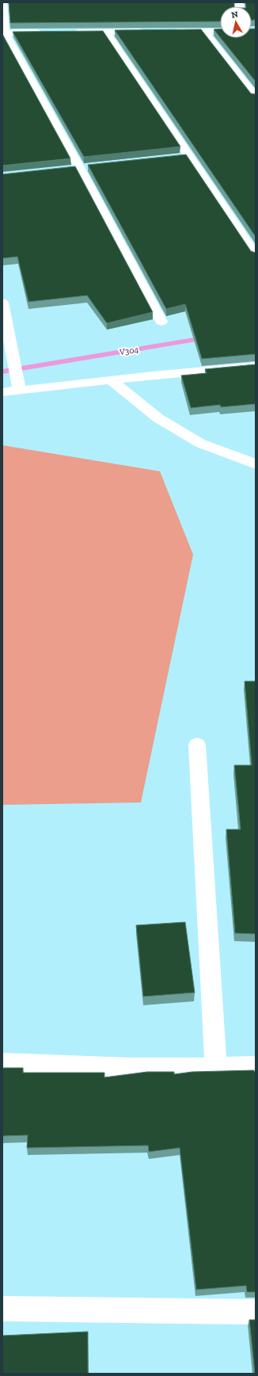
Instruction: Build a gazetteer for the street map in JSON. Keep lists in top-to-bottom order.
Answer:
{
  "water": ["V304"],
  "north": "top"
}
